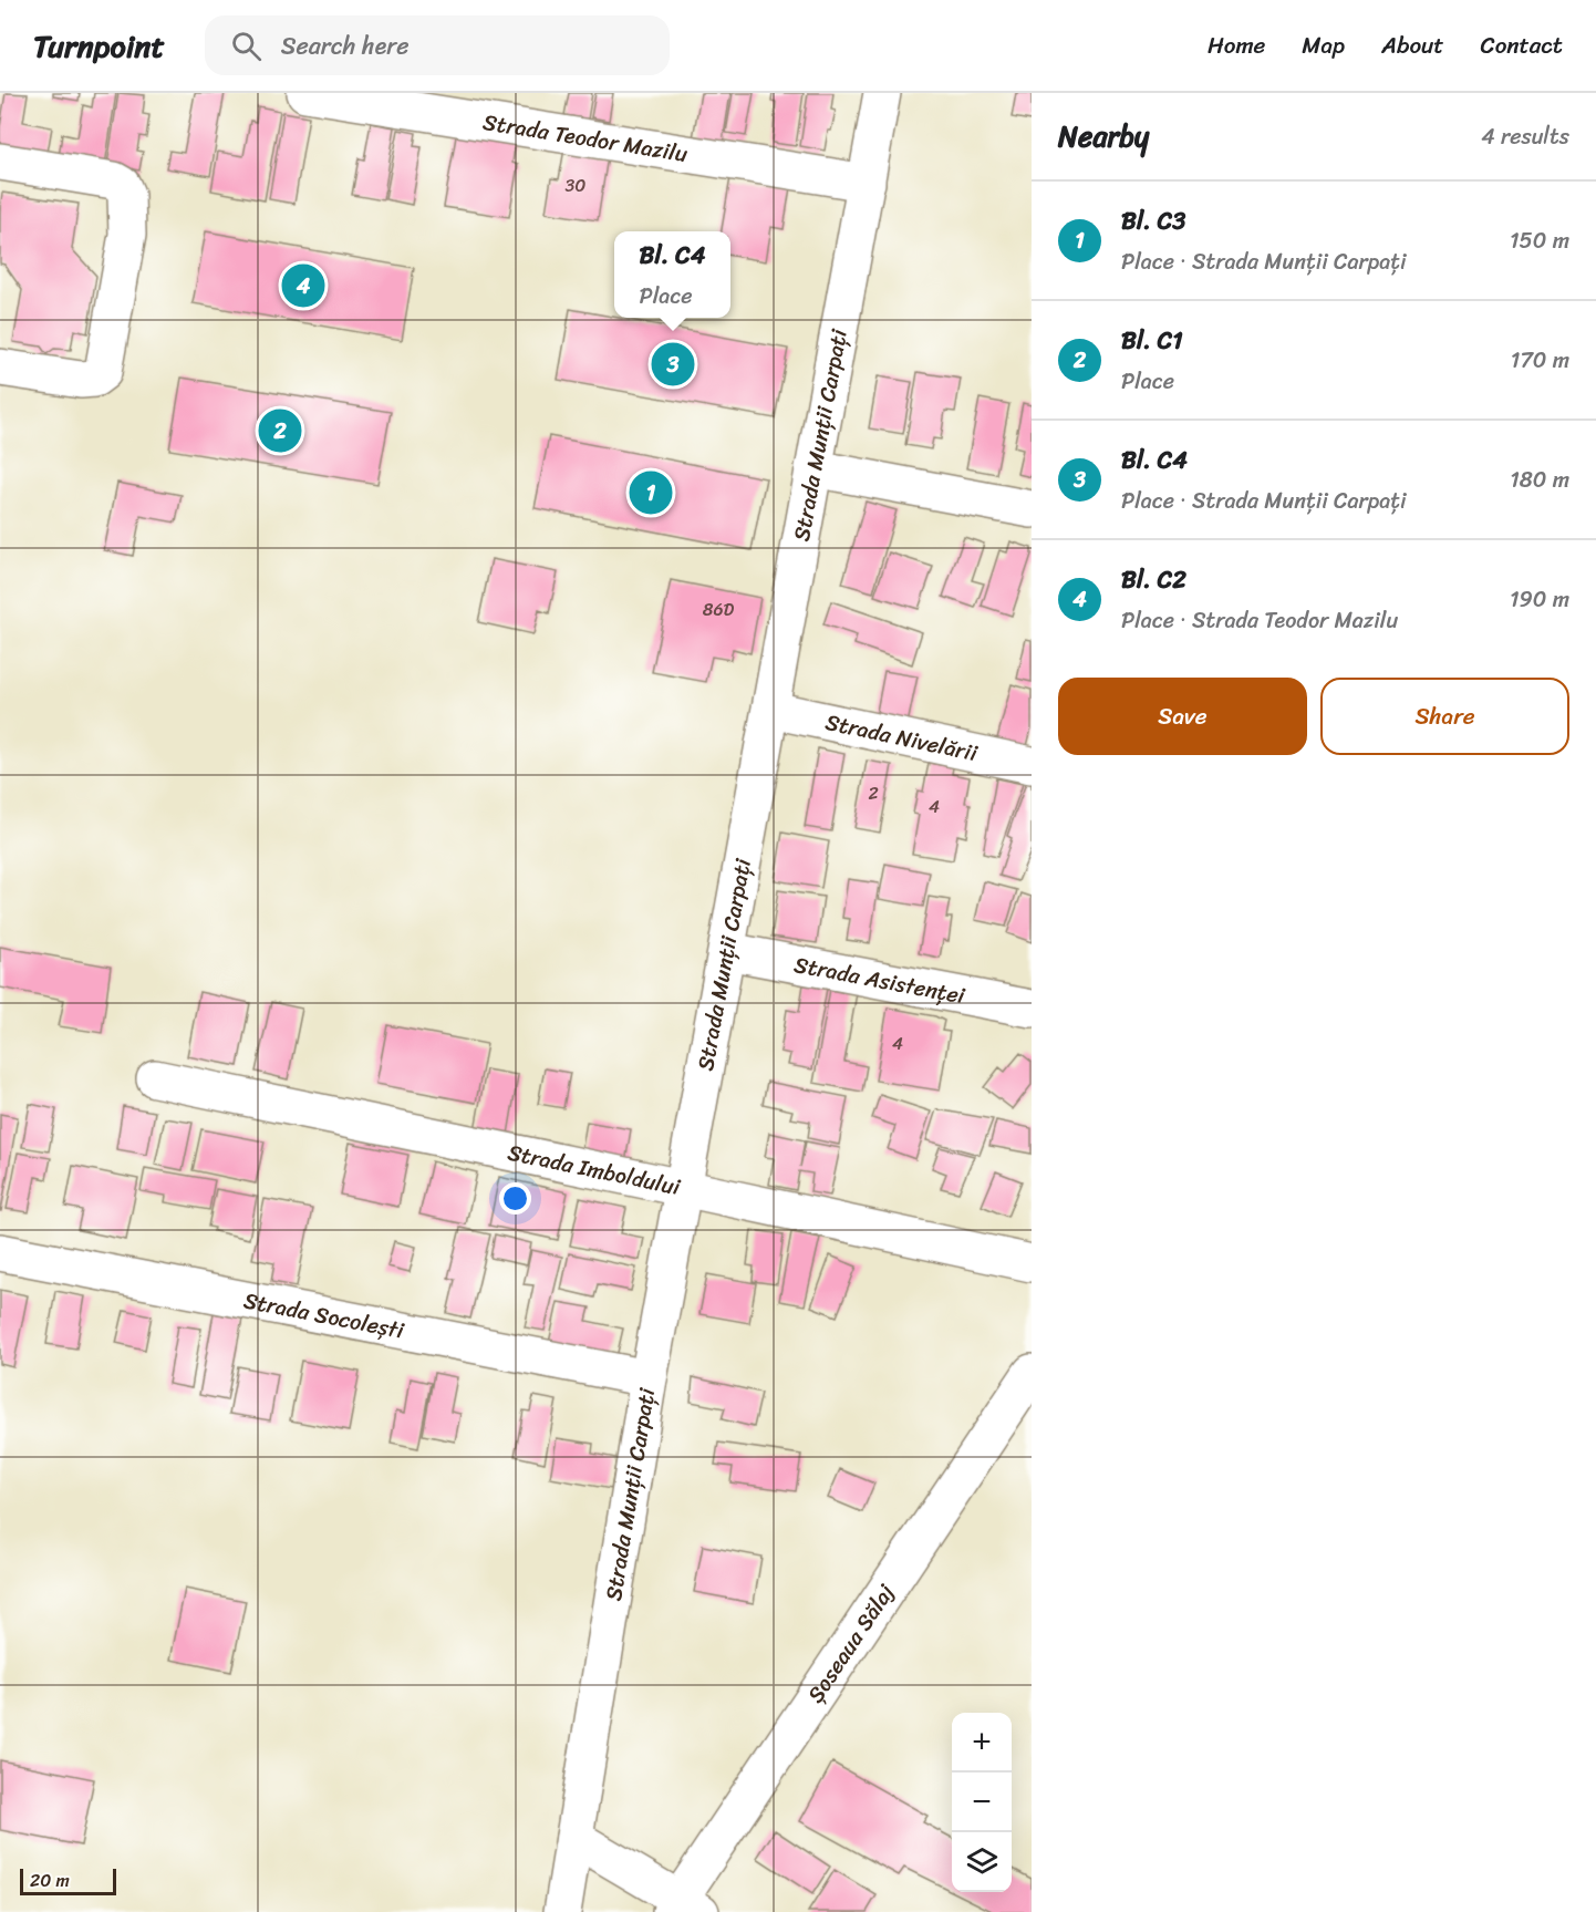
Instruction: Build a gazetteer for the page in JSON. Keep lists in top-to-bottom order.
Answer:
{
  "streets": {
    "street": [
      "Strada Teodor Mazilu",
      "Strada Munții Carpați",
      "Strada Nivelării",
      "Strada Asistenței",
      "Strada Imboldului",
      "Strada Socolești",
      "Șoseaua Sălaj"
    ]
  },
  "crossings": [
    ["Strada Teodor Mazilu", "Strada Munții Carpați"],
    ["Strada Munții Carpați", "Strada Nivelării"],
    ["Strada Munții Carpați", "Strada Asistenței"],
    ["Strada Munții Carpați", "Strada Imboldului"],
    ["Strada Munții Carpați", "Strada Socolești"]
  ],
  "house_numbers": [
    "30",
    "86D",
    "2",
    "4",
    "4"
  ],
  "scale_bar": "20 m",
  "page": {
    "header": "Turnpoint",
    "search": "Search here",
    "nav": [
      "Home",
      "Map",
      "About",
      "Contact"
    ],
    "heading": ["Nearby", "4 results"],
    "list": [
      {
        "mark": "1",
        "name": "Bl. C3",
        "note": "Place · Strada Munții Carpați",
        "value": "150 m"
      },
      {
        "mark": "2",
        "name": "Bl. C1",
        "note": "Place",
        "value": "170 m"
      },
      {
        "mark": "3",
        "name": "Bl. C4",
        "note": "Place · Strada Munții Carpați",
        "value": "180 m"
      },
      {
        "mark": "4",
        "name": "Bl. C2",
        "note": "Place · Strada Teodor Mazilu",
        "value": "190 m"
      }
    ],
    "popup": ["Bl. C4", "Place"],
    "pins": [
      "4",
      "3",
      "2",
      "1"
    ],
    "buttons": ["Save", "Share"],
    "map_buttons": ["+", "−"],
    "scale": "20 m"
  }
}
